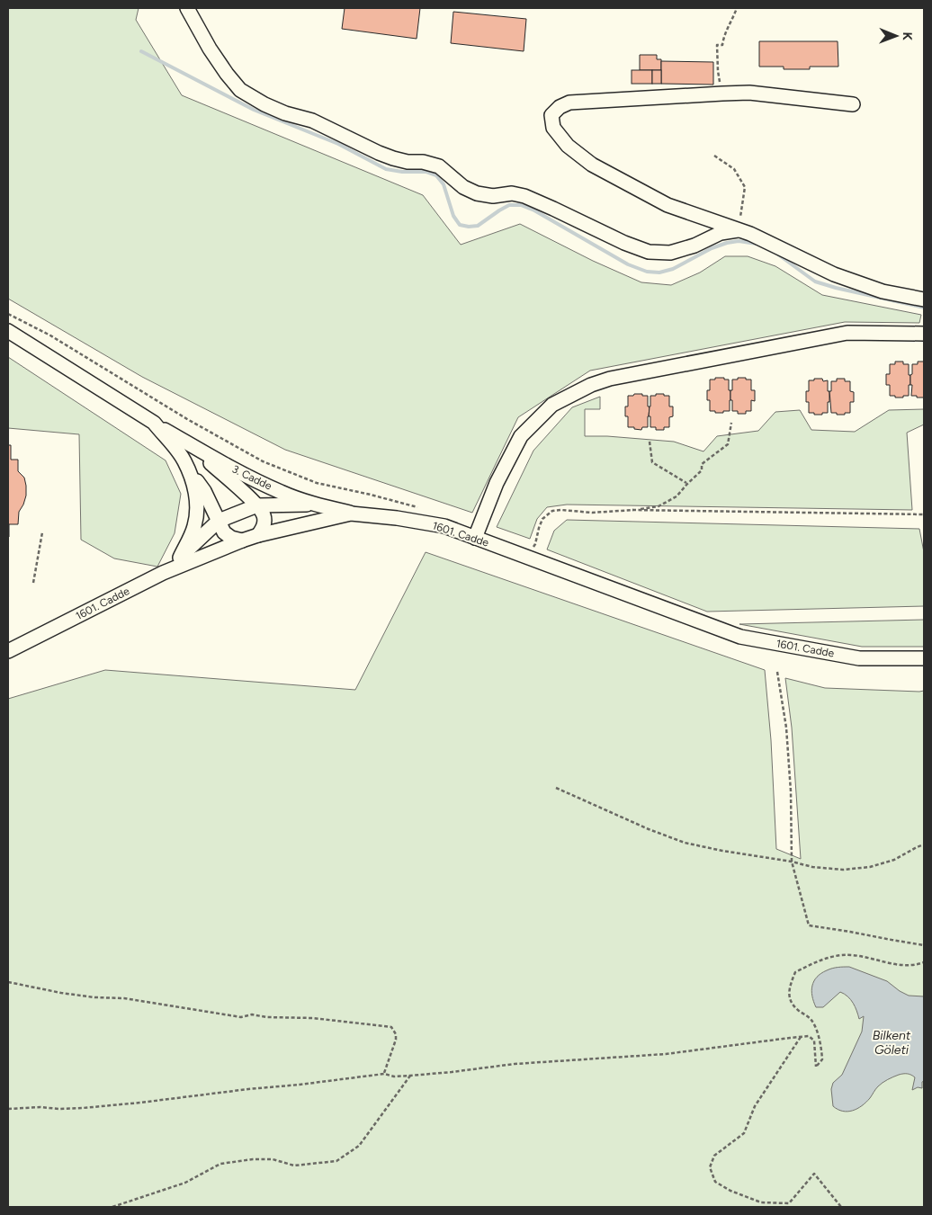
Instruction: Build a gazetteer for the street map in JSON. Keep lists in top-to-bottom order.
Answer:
{
  "streets": {
    "street": ["3. Cadde", "1601. Cadde"]
  },
  "crossings": [
    ["3. Cadde", "1601. Cadde"]
  ],
  "water": ["Bilkent Göleti"],
  "north": "right"
}
